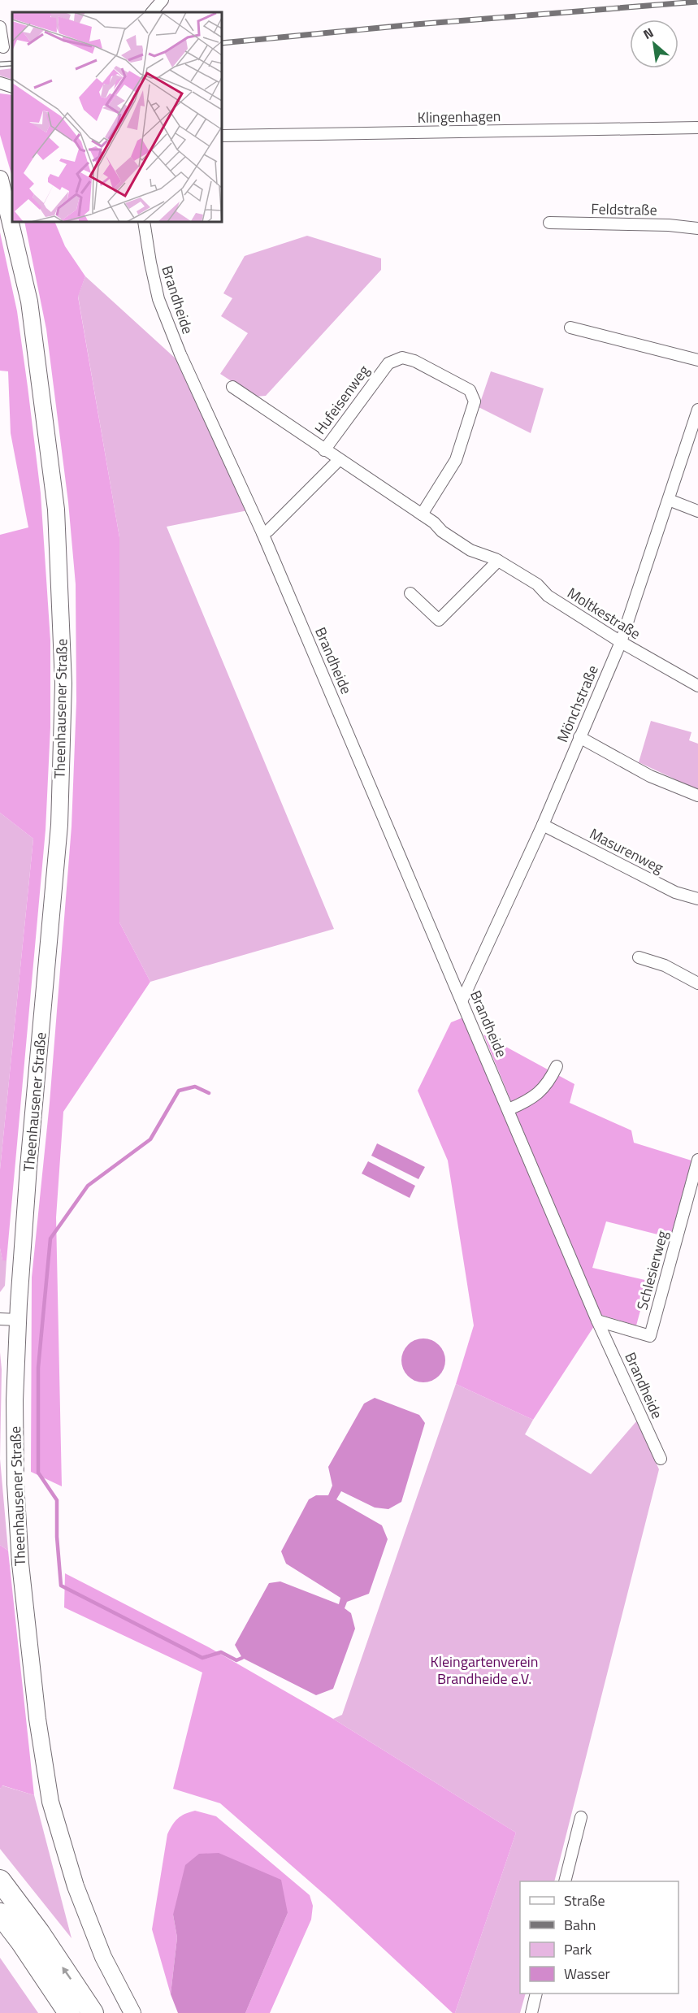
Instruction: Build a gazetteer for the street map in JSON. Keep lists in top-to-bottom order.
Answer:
{
  "streets": {
    "main road": ["Theenhausener Straße"],
    "street": [
      "Klingenhagen",
      "Feldstraße",
      "Brandheide",
      "Hufeisenweg",
      "Moltkestraße",
      "Mönchstraße",
      "Masurenweg",
      "Schlesierweg"
    ]
  },
  "crossings": [
    ["Brandheide", "Mönchstraße"],
    ["Brandheide", "Schlesierweg"],
    ["Hufeisenweg", "Moltkestraße"],
    ["Moltkestraße", "Mönchstraße"],
    ["Mönchstraße", "Masurenweg"]
  ],
  "parks": ["Kleingartenverein Brandheide e.V."],
  "legend": [
    "Straße",
    "Bahn",
    "Park",
    "Wasser"
  ],
  "north": "top left"
}
